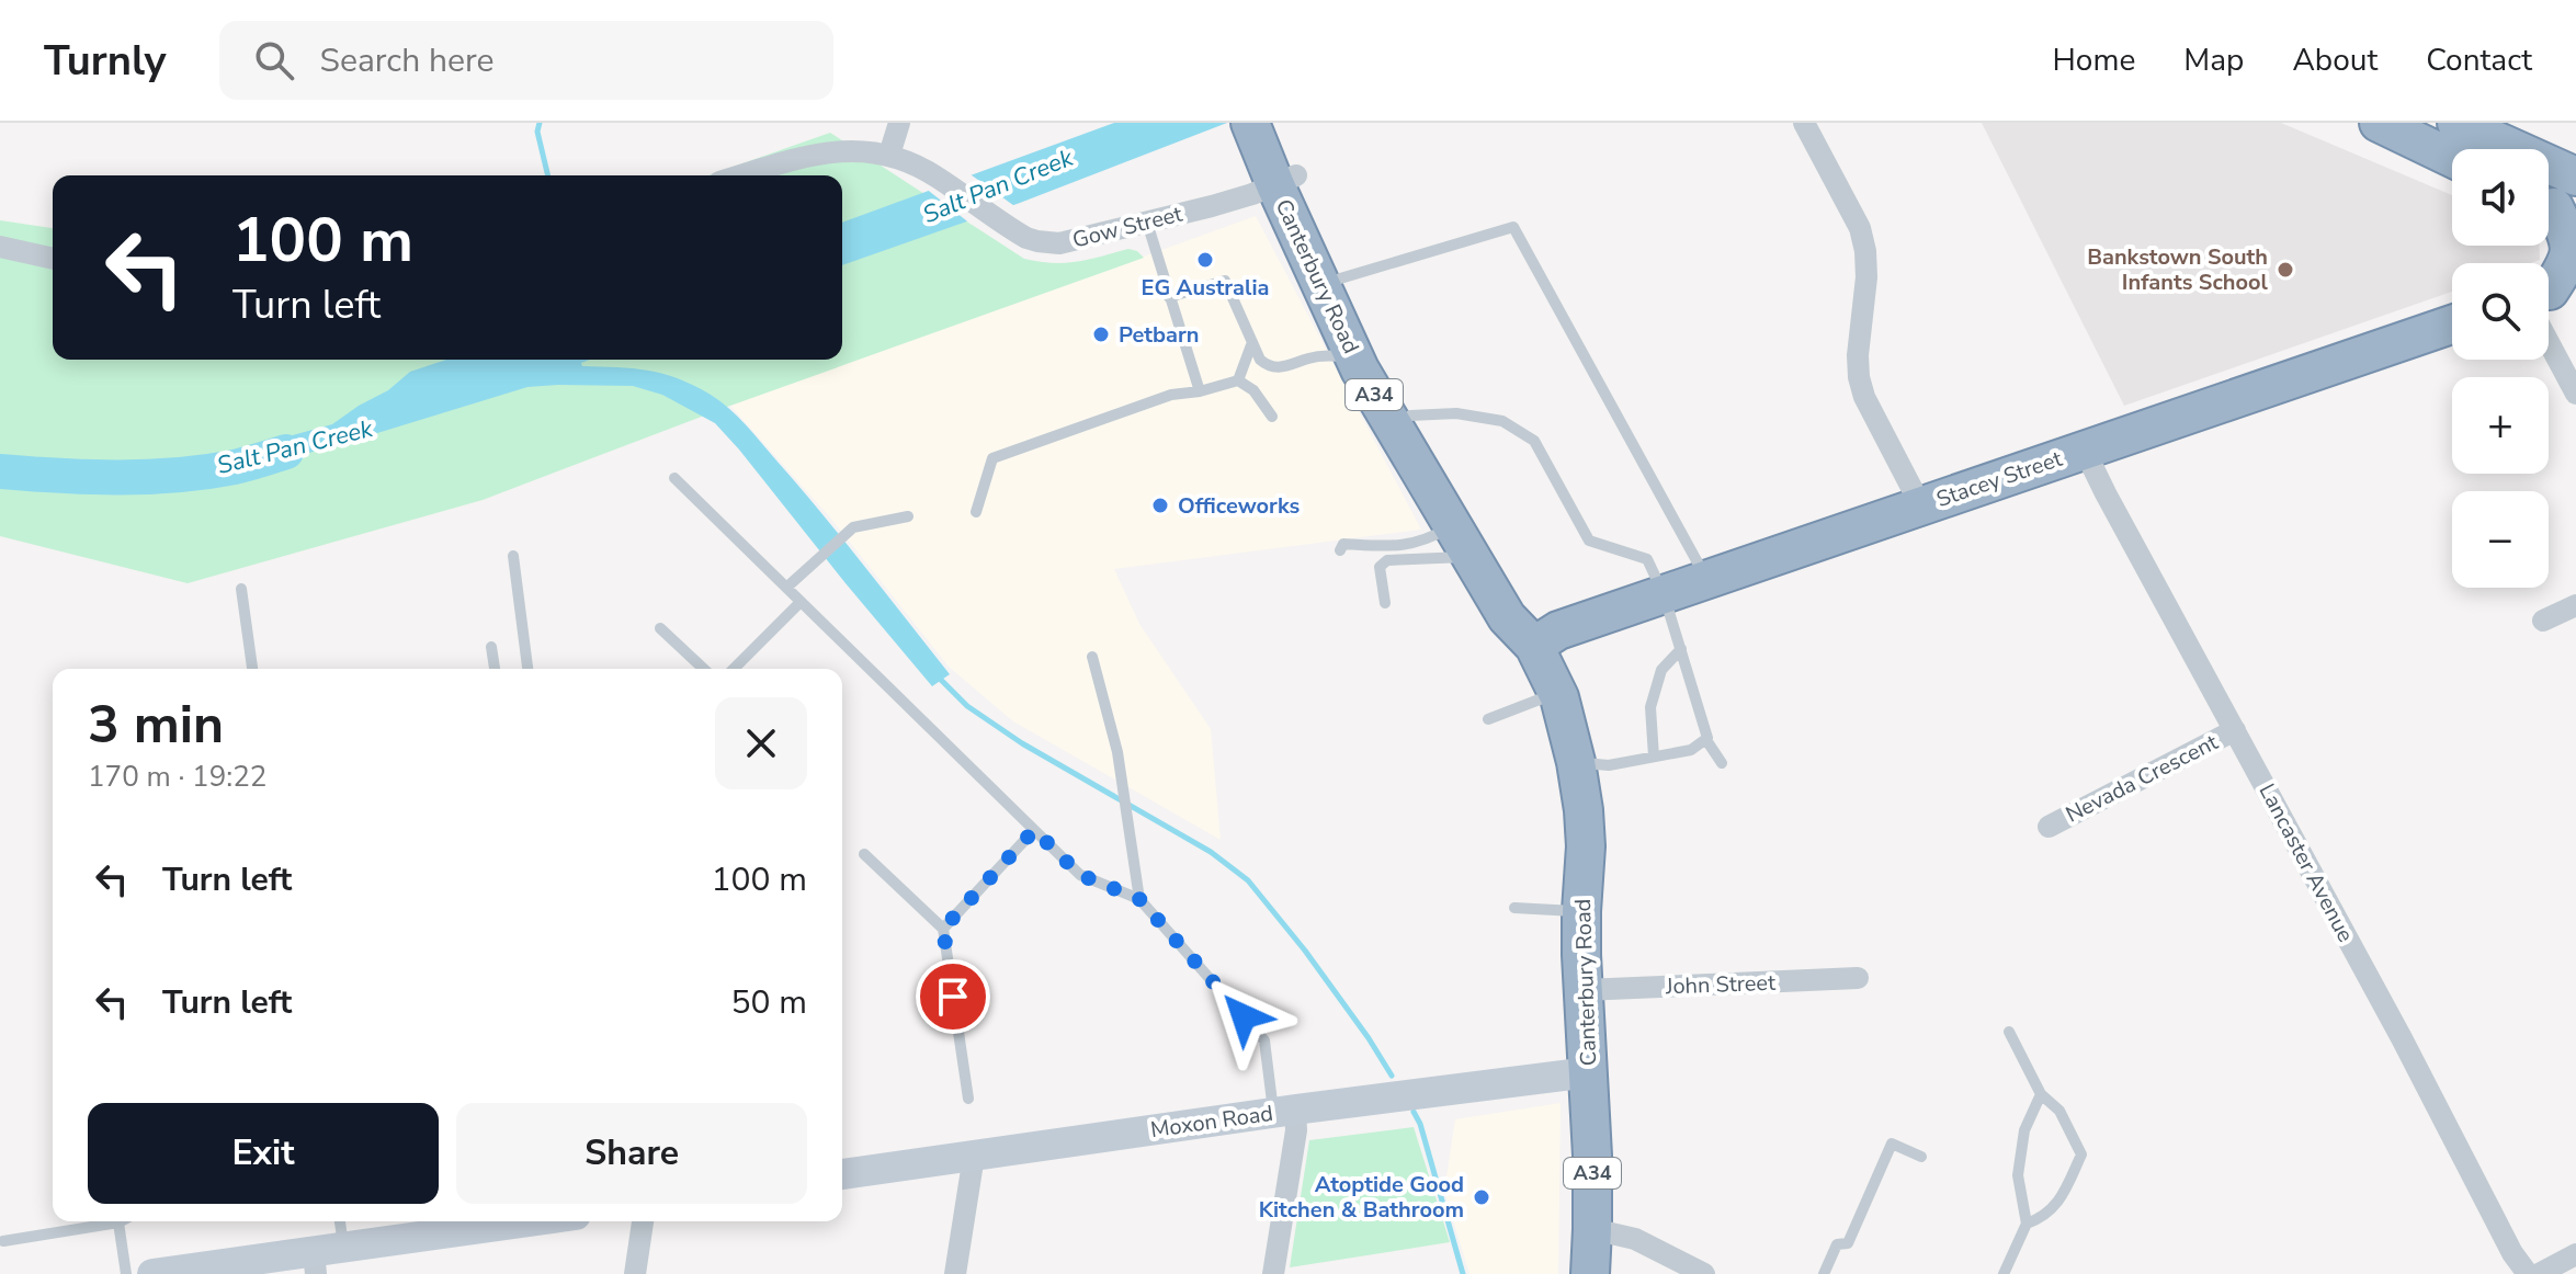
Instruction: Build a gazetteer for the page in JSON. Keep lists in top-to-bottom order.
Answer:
{
  "streets": {
    "highway": ["Canterbury Road", "A34", "Stacey Street"],
    "main road": ["Moxon Road"],
    "street": [
      "Gow Street",
      "Nevada Crescent",
      "Lancaster Avenue",
      "John Street"
    ]
  },
  "crossings": [
    ["Gow Street", "Canterbury Road"],
    ["Canterbury Road", "Stacey Street"],
    ["Canterbury Road", "John Street"],
    ["Canterbury Road", "Moxon Road"],
    ["Stacey Street", "Lancaster Avenue"],
    ["Nevada Crescent", "Lancaster Avenue"]
  ],
  "water": ["Salt Pan Creek"],
  "places": [
    "EG Australia",
    "Bankstown South Infants School",
    "Petbarn",
    "Officeworks",
    "Atoptide Good Kitchen & Bathroom"
  ],
  "page": {
    "header": "Turnly",
    "search": "Search here",
    "nav": [
      "Home",
      "Map",
      "About",
      "Contact"
    ],
    "map_buttons": ["+", "−"],
    "turn": ["100 m", "Turn left"],
    "heading": ["3 min", "170 m · 19:22"],
    "list": [
      {
        "name": "Turn left",
        "value": "100 m"
      },
      {
        "name": "Turn left",
        "value": "50 m"
      }
    ],
    "buttons": ["Exit", "Share"]
  }
}
